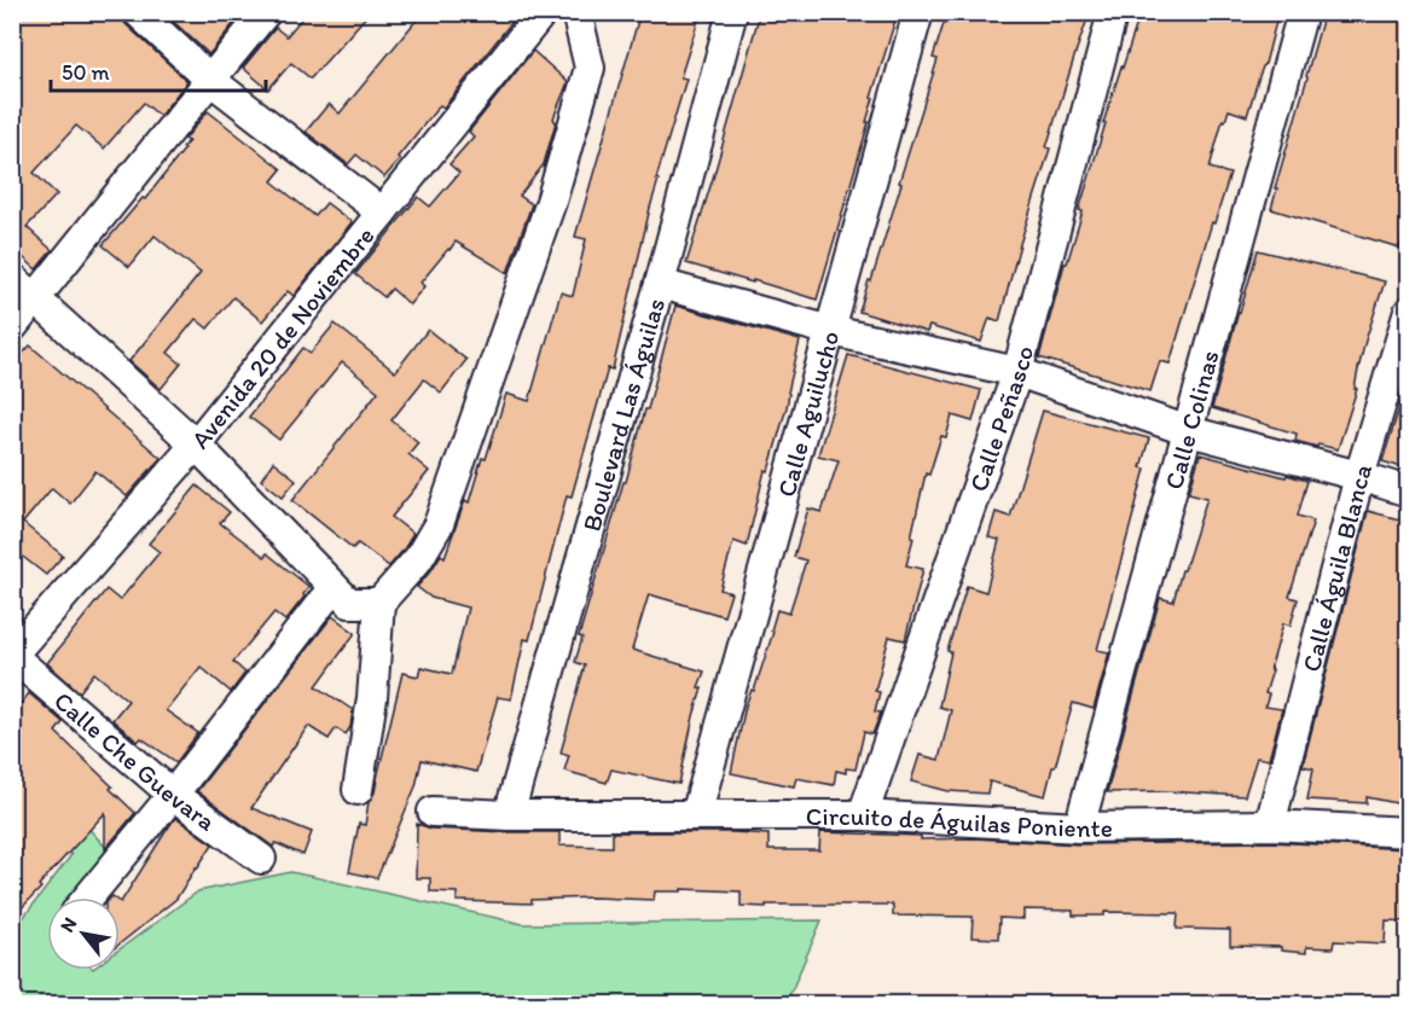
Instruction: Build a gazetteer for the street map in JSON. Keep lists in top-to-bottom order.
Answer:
{
  "streets": {
    "street": [
      "Avenida 20 de Noviembre",
      "Boulevard Las Águilas",
      "Calle Aguilucho",
      "Calle Peñasco",
      "Calle Colinas",
      "Calle Águila Blanca",
      "Calle Che Guevara",
      "Circuito de Águilas Poniente"
    ]
  },
  "crossings": [
    ["Avenida 20 de Noviembre", "Calle Che Guevara"],
    ["Boulevard Las Águilas", "Circuito de Águilas Poniente"],
    ["Calle Aguilucho", "Circuito de Águilas Poniente"],
    ["Calle Peñasco", "Circuito de Águilas Poniente"],
    ["Calle Colinas", "Circuito de Águilas Poniente"],
    ["Calle Águila Blanca", "Circuito de Águilas Poniente"]
  ],
  "scale_bar": "50 m",
  "north": "top left"
}
